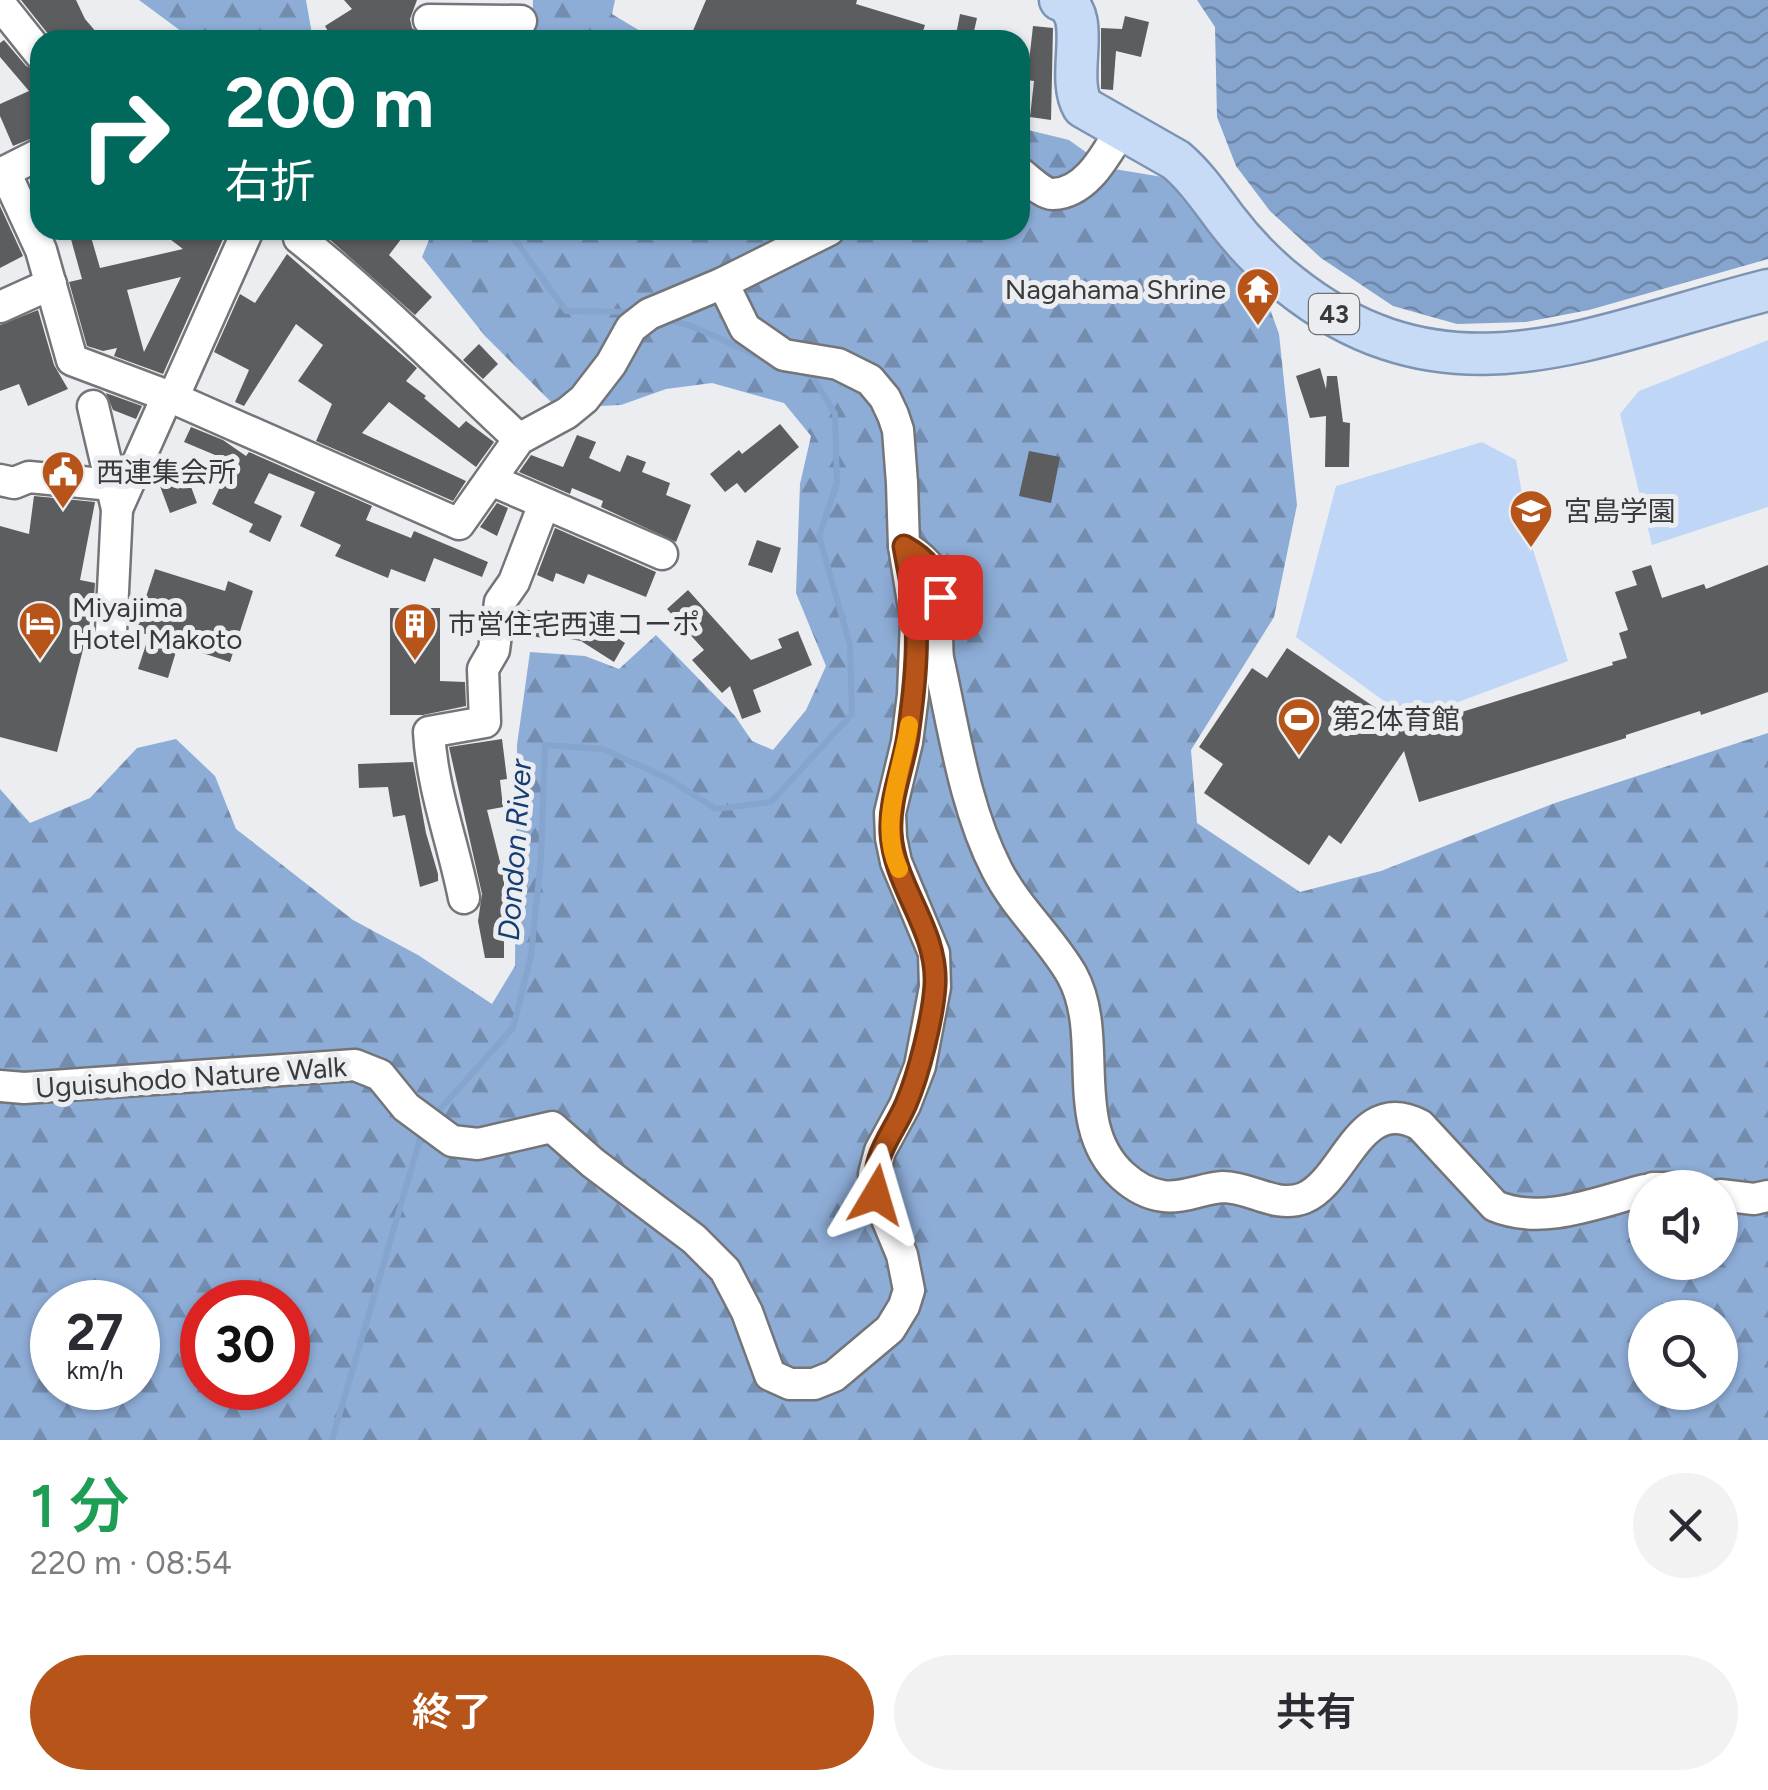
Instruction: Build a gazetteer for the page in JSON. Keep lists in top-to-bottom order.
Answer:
{
  "streets": {
    "main road": ["43"],
    "street": ["Uguisuhodo Nature Walk"]
  },
  "water": ["Dondon River"],
  "places": {
    "temple": ["Nagahama Shrine"],
    "public building": ["西連集会所"],
    "school or university": ["宮島学園"],
    "hotel": ["Miyajima Hotel Makoto"],
    "building": ["市営住宅西連コーポ"],
    "sports": ["第2体育館"]
  },
  "page": {
    "turn": ["200 m", "右折"],
    "speed": "27 km/h",
    "limit": "30",
    "heading": ["1 分", "220 m · 08:54"],
    "buttons": ["終了", "共有"]
  }
}
